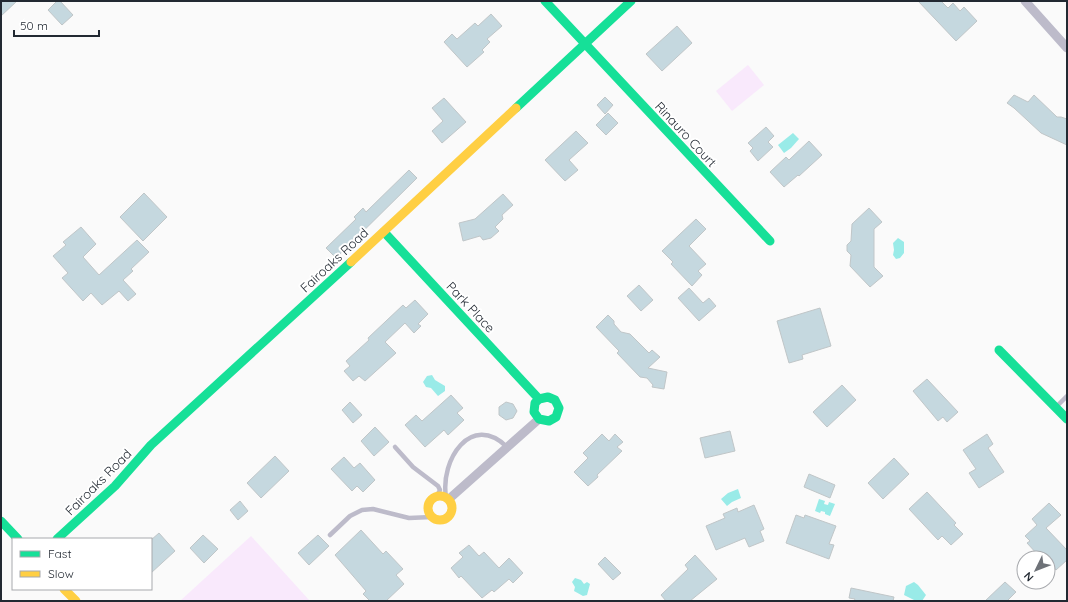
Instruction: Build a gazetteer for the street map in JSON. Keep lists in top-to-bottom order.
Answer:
{
  "streets": {
    "street": ["Rinauro Court", "Fairoaks Road", "Park Place"]
  },
  "crossings": [
    ["Rinauro Court", "Fairoaks Road"],
    ["Fairoaks Road", "Park Place"]
  ],
  "legend": ["Fast", "Slow"],
  "scale_bar": "50 m",
  "north": "bottom left"
}
